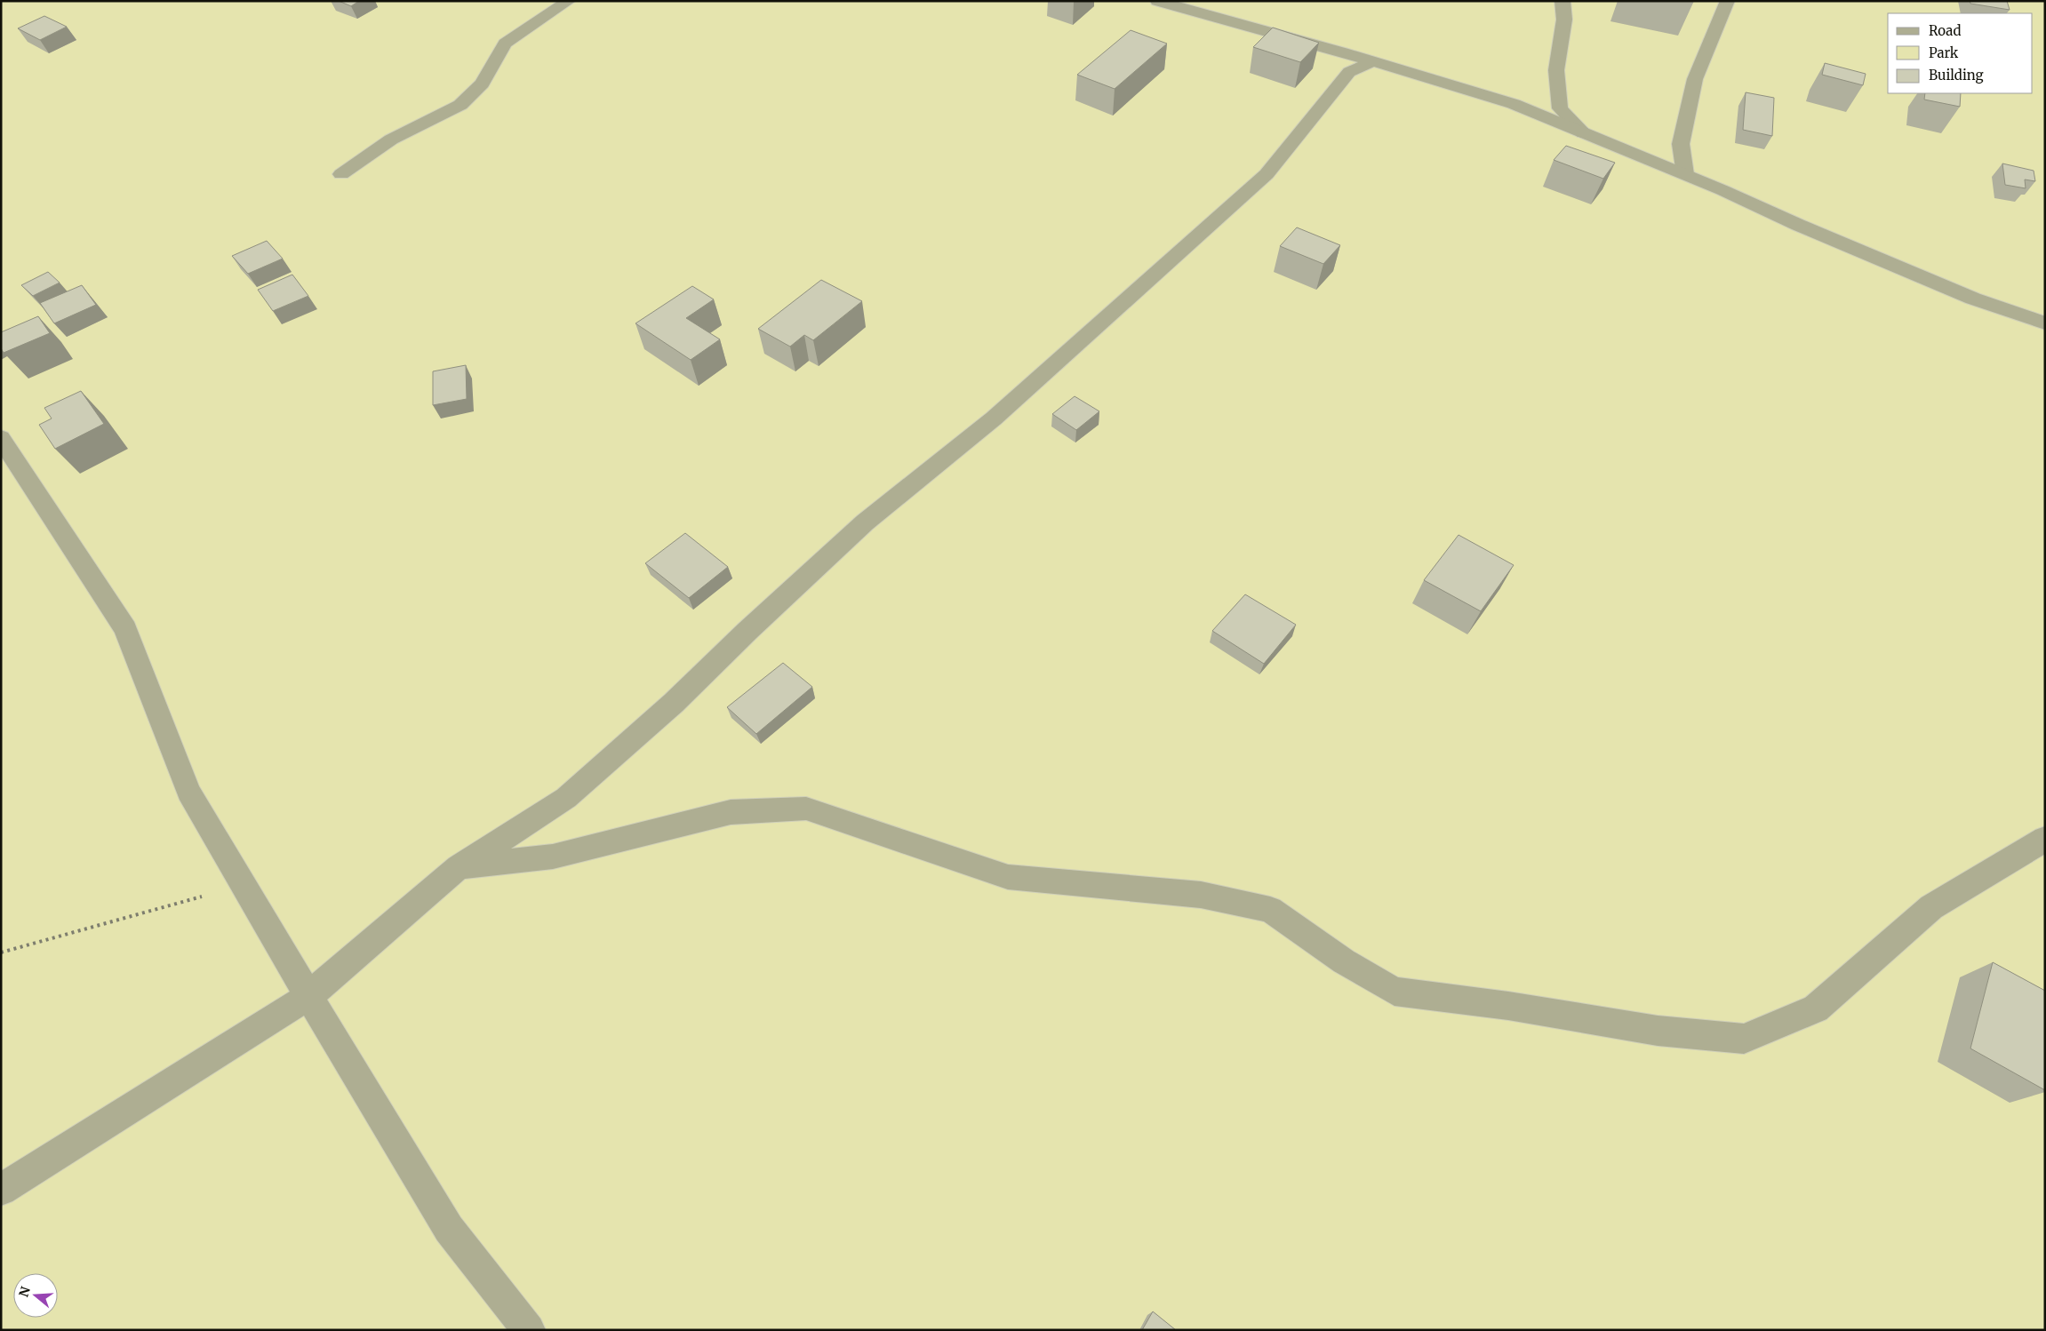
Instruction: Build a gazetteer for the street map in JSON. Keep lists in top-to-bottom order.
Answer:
{
  "legend": ["Road", "Park", "Building"],
  "north": "left"
}
